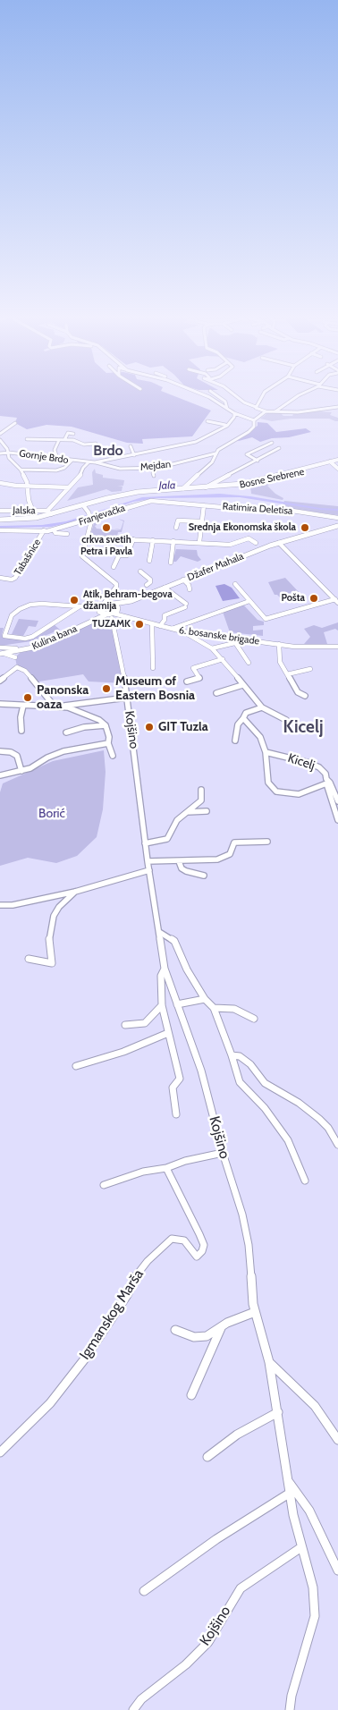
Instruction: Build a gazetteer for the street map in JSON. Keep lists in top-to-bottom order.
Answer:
{
  "streets": {
    "main road": ["Bosne Srebrene", "Džafer Mahala", "Kulina bana"],
    "street": [
      "Gornje Brdo",
      "Mejdan",
      "Ratimira Deletisa",
      "Jalska",
      "Franjevačka",
      "Tabašnice",
      "6. bosanske brigade",
      "Kojšino",
      "Kicelj",
      "Igmanskog Marša"
    ]
  },
  "crossings": [
    ["Gornje Brdo", "Mejdan"],
    ["Ratimira Deletisa", "Franjevačka"],
    ["Franjevačka", "Tabašnice"],
    ["Džafer Mahala", "6. bosanske brigade"],
    ["Džafer Mahala", "Kulina bana"],
    ["Džafer Mahala", "Kojšino"],
    ["6. bosanske brigade", "Kulina bana"],
    ["6. bosanske brigade", "Kojšino"],
    ["Kulina bana", "Kojšino"]
  ],
  "districts": ["Brdo", "Kicelj"],
  "water": ["Jala"],
  "parks": ["Borić"],
  "places": [
    "crkva svetih Petra i Pavla",
    "Srednja Ekonomska škola",
    "Pošta",
    "Atik, Behram-begova džamija",
    "TUZAMK",
    "Museum of Eastern Bosnia",
    "Panonska oaza",
    "GIT Tuzla"
  ]
}
